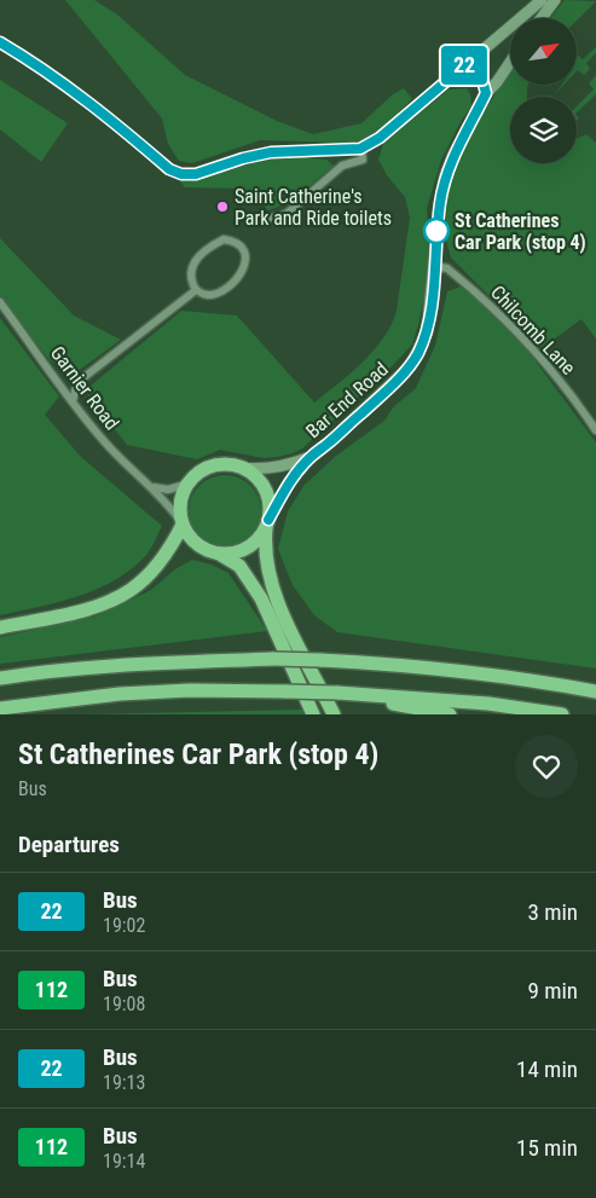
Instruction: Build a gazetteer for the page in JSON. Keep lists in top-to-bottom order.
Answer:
{
  "streets": {
    "main road": ["Bar End Road"],
    "street": ["Chilcomb Lane", "Garnier Road"]
  },
  "crossings": [
    ["Chilcomb Lane", "Bar End Road"],
    ["Garnier Road", "Bar End Road"]
  ],
  "places": ["Saint Catherine's Park and Ride toilets", "St Catherines Car Park (stop 4)"],
  "lines": ["bus line 22"],
  "north": "top right",
  "page": {
    "on_map": "22",
    "heading": [
      ["St Catherines Car Park (stop 4)", "Bus"],
      "Departures"
    ],
    "list": [
      {
        "mark": "22",
        "name": "Bus",
        "note": "19:02",
        "value": "3 min"
      },
      {
        "mark": "112",
        "name": "Bus",
        "note": "19:08",
        "value": "9 min"
      },
      {
        "mark": "22",
        "name": "Bus",
        "note": "19:13",
        "value": "14 min"
      },
      {
        "mark": "112",
        "name": "Bus",
        "note": "19:14",
        "value": "15 min"
      }
    ]
  }
}
